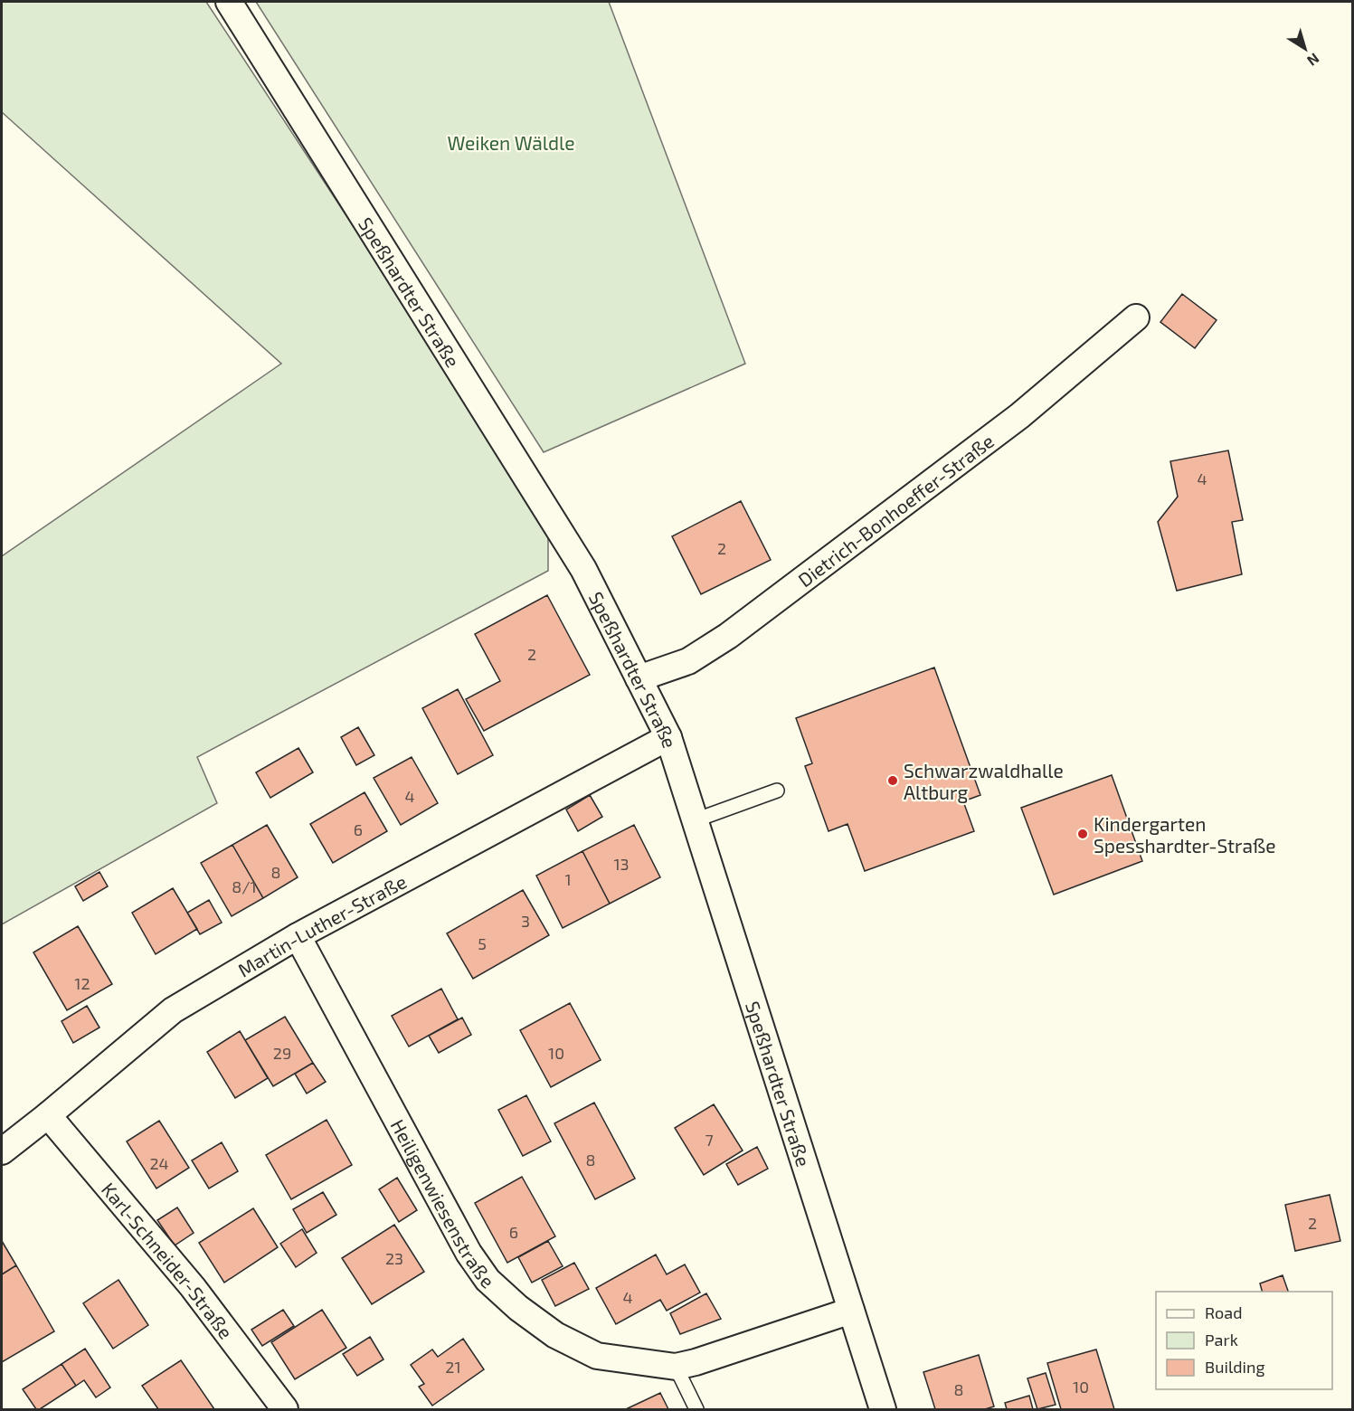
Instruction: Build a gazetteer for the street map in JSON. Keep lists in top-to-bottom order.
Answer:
{
  "streets": {
    "street": [
      "Speßhardter Straße",
      "Dietrich-Bonhoeffer-Straße",
      "Martin-Luther-Straße",
      "Heiligenwiesenstraße",
      "Karl-Schneider-Straße"
    ]
  },
  "crossings": [
    ["Speßhardter Straße", "Dietrich-Bonhoeffer-Straße"],
    ["Speßhardter Straße", "Martin-Luther-Straße"],
    ["Speßhardter Straße", "Heiligenwiesenstraße"],
    ["Martin-Luther-Straße", "Heiligenwiesenstraße"],
    ["Martin-Luther-Straße", "Karl-Schneider-Straße"]
  ],
  "parks": ["Weiken Wäldle"],
  "places": ["Schwarzwaldhalle Altburg", "Kindergarten Spesshardter-Straße"],
  "house_numbers": [
    "4",
    "2",
    "2",
    "4",
    "6",
    "13",
    "8",
    "1",
    "8/1",
    "3",
    "5",
    "12",
    "29",
    "10",
    "7",
    "8",
    "24",
    "2",
    "6",
    "23",
    "4",
    "21",
    "10",
    "8"
  ],
  "legend": ["Road", "Park", "Building"],
  "north": "bottom right"
}
